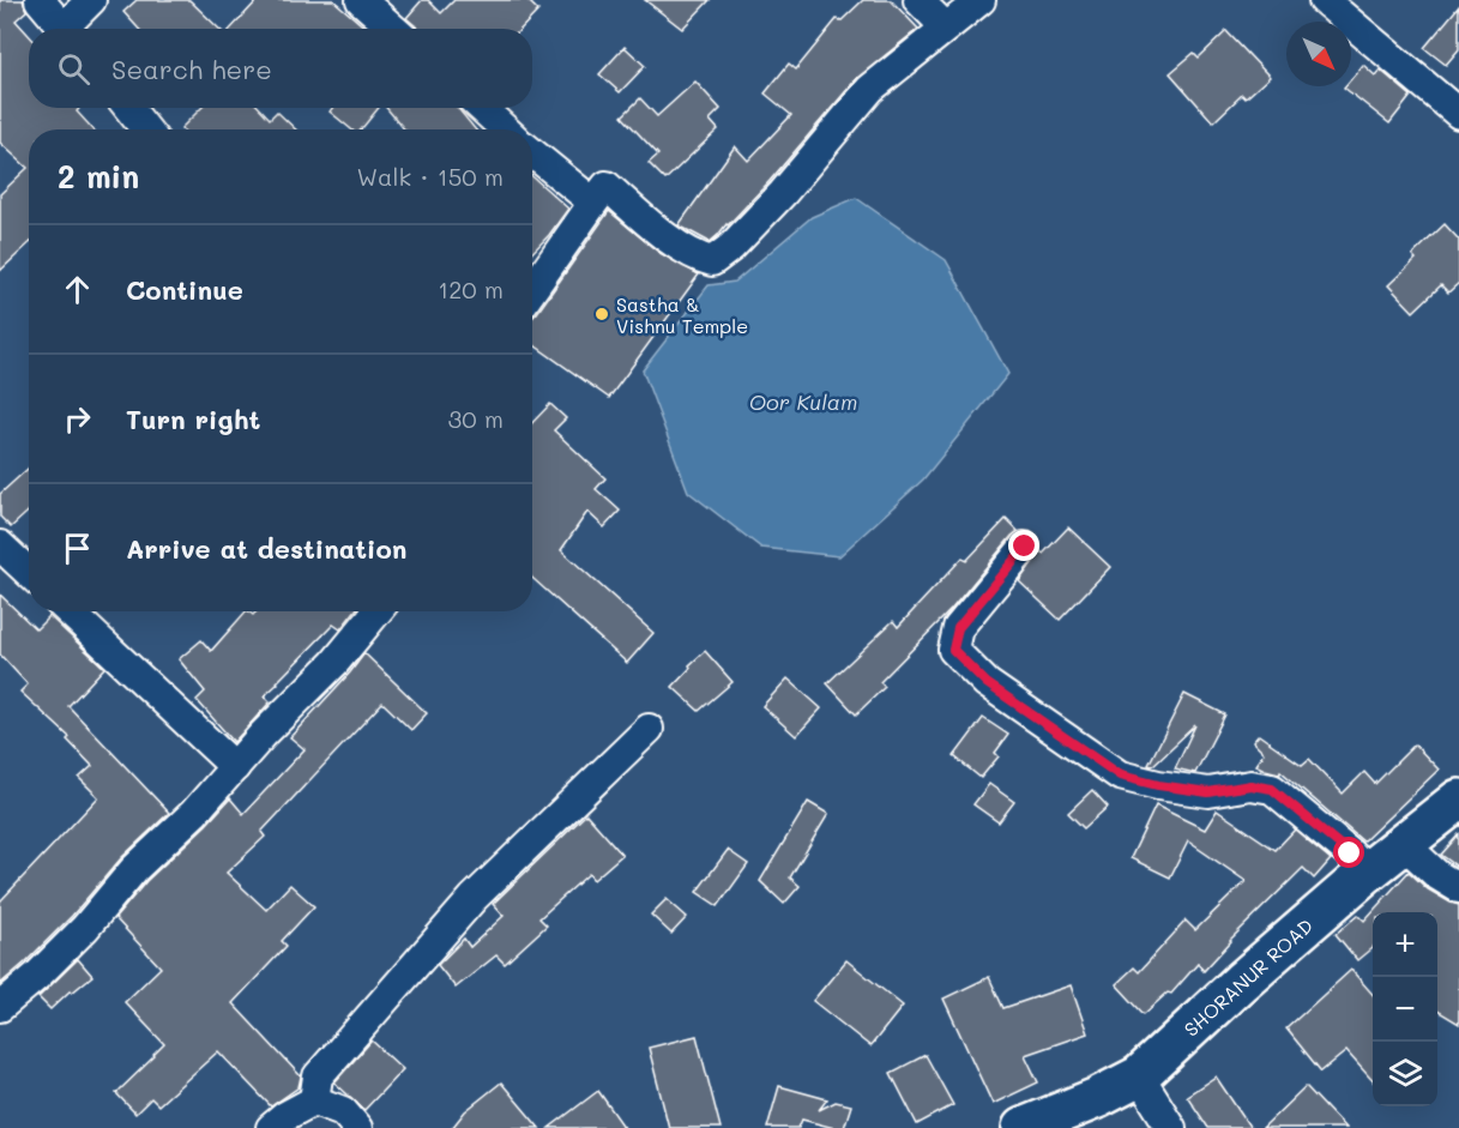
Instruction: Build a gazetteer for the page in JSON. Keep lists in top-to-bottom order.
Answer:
{
  "streets": {
    "main road": ["SHORANUR ROAD"]
  },
  "water": ["Oor Kulam"],
  "places": ["Sastha & Vishnu Temple"],
  "north": "bottom right",
  "page": {
    "search": "Search here",
    "heading": ["2 min", "Walk · 150 m"],
    "list": [
      ["Continue", "120 m"],
      ["Turn right", "30 m"],
      "Arrive at destination"
    ],
    "map_buttons": ["+", "−"]
  }
}
